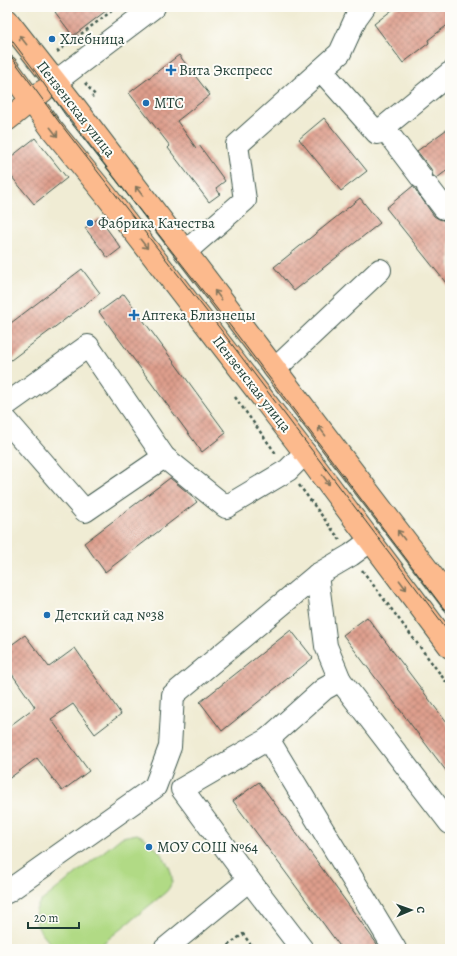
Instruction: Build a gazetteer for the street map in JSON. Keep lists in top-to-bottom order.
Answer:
{
  "streets": {
    "main road": ["Пензенская улица"]
  },
  "places": {
    "other": [
      "Хлебница",
      "МТС",
      "Фабрика Качества",
      "Детский сад №38",
      "МОУ СОШ №64"
    ],
    "health": ["Вита Экспресс", "Аптека Близнецы"]
  },
  "scale_bar": "20 m",
  "north": "right"
}
